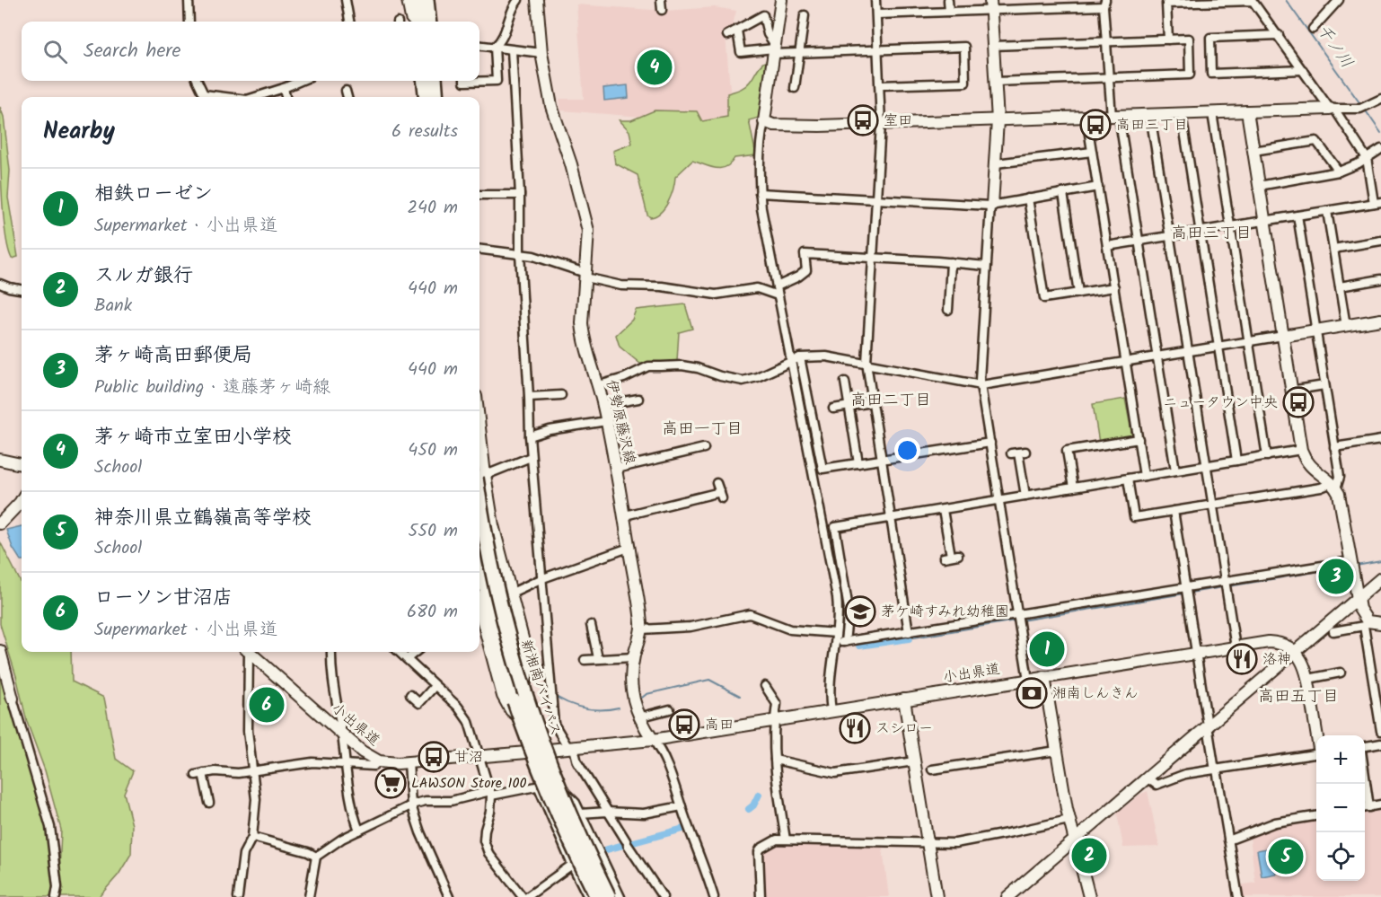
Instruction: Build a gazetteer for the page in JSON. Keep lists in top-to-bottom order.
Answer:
{
  "streets": {
    "highway": ["新湘南バイパス"],
    "street": ["伊勢原藤沢線", "小出県道"]
  },
  "crossings": [
    ["伊勢原藤沢線", "小出県道"]
  ],
  "districts": [
    "高田三丁目",
    "高田二丁目",
    "高田一丁目",
    "高田五丁目"
  ],
  "water": ["千ノ川"],
  "places": {
    "bus stop": [
      "室田",
      "高田三丁目",
      "ニュータウン中央",
      "高田",
      "甘沼"
    ],
    "school or university": ["茅ケ崎すみれ幼稚園"],
    "restaurant": ["洛神", "スシロー"],
    "bank": ["湘南しんきん"],
    "supermarket": ["LAWSON Store 100"]
  },
  "page": {
    "search": "Search here",
    "pins": [
      "4",
      "3",
      "1",
      "6",
      "2",
      "5"
    ],
    "heading": ["Nearby", "6 results"],
    "list": [
      {
        "mark": "1",
        "name": "相鉄ローゼン",
        "note": "Supermarket · 小出県道",
        "value": "240 m"
      },
      {
        "mark": "2",
        "name": "スルガ銀行",
        "note": "Bank",
        "value": "440 m"
      },
      {
        "mark": "3",
        "name": "茅ヶ崎高田郵便局",
        "note": "Public building · 遠藤茅ヶ崎線",
        "value": "440 m"
      },
      {
        "mark": "4",
        "name": "茅ヶ崎市立室田小学校",
        "note": "School",
        "value": "450 m"
      },
      {
        "mark": "5",
        "name": "神奈川県立鶴嶺高等学校",
        "note": "School",
        "value": "550 m"
      },
      {
        "mark": "6",
        "name": "ローソン甘沼店",
        "note": "Supermarket · 小出県道",
        "value": "680 m"
      }
    ],
    "map_buttons": ["+", "−"]
  }
}
